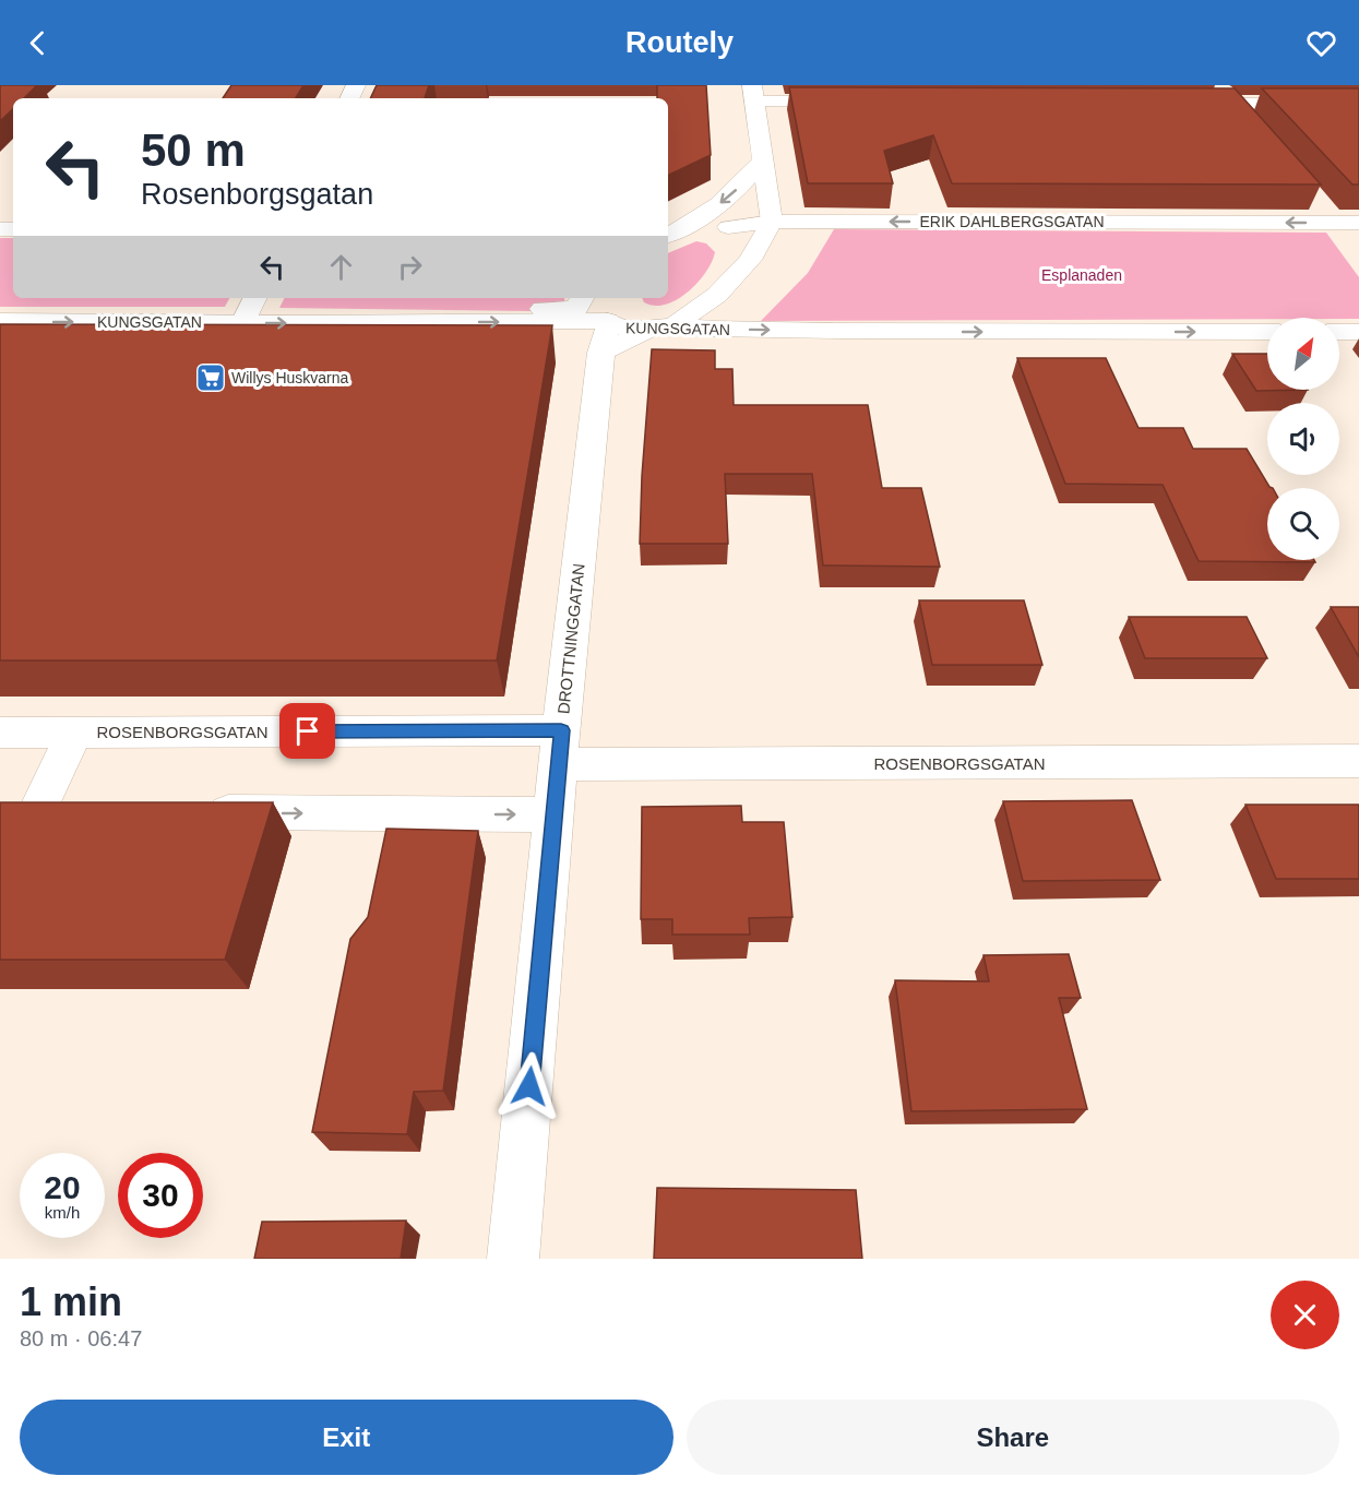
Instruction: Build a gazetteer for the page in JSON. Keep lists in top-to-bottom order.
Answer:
{
  "streets": {
    "street": [
      "ERIK DAHLBERGSGATAN",
      "KUNGSGATAN",
      "DROTTNINGGATAN",
      "ROSENBORGSGATAN"
    ]
  },
  "crossings": [
    ["KUNGSGATAN", "DROTTNINGGATAN"],
    ["DROTTNINGGATAN", "ROSENBORGSGATAN"]
  ],
  "one_way": ["KUNGSGATAN"],
  "parks": ["Esplanaden"],
  "places": {
    "supermarket": ["Willys Huskvarna"]
  },
  "north": "top right",
  "page": {
    "header": "Routely",
    "turn": ["50 m", "Rosenborgsgatan"],
    "speed": "20 km/h",
    "limit": "30",
    "heading": ["1 min", "80 m · 06:47"],
    "buttons": ["Exit", "Share"]
  }
}
